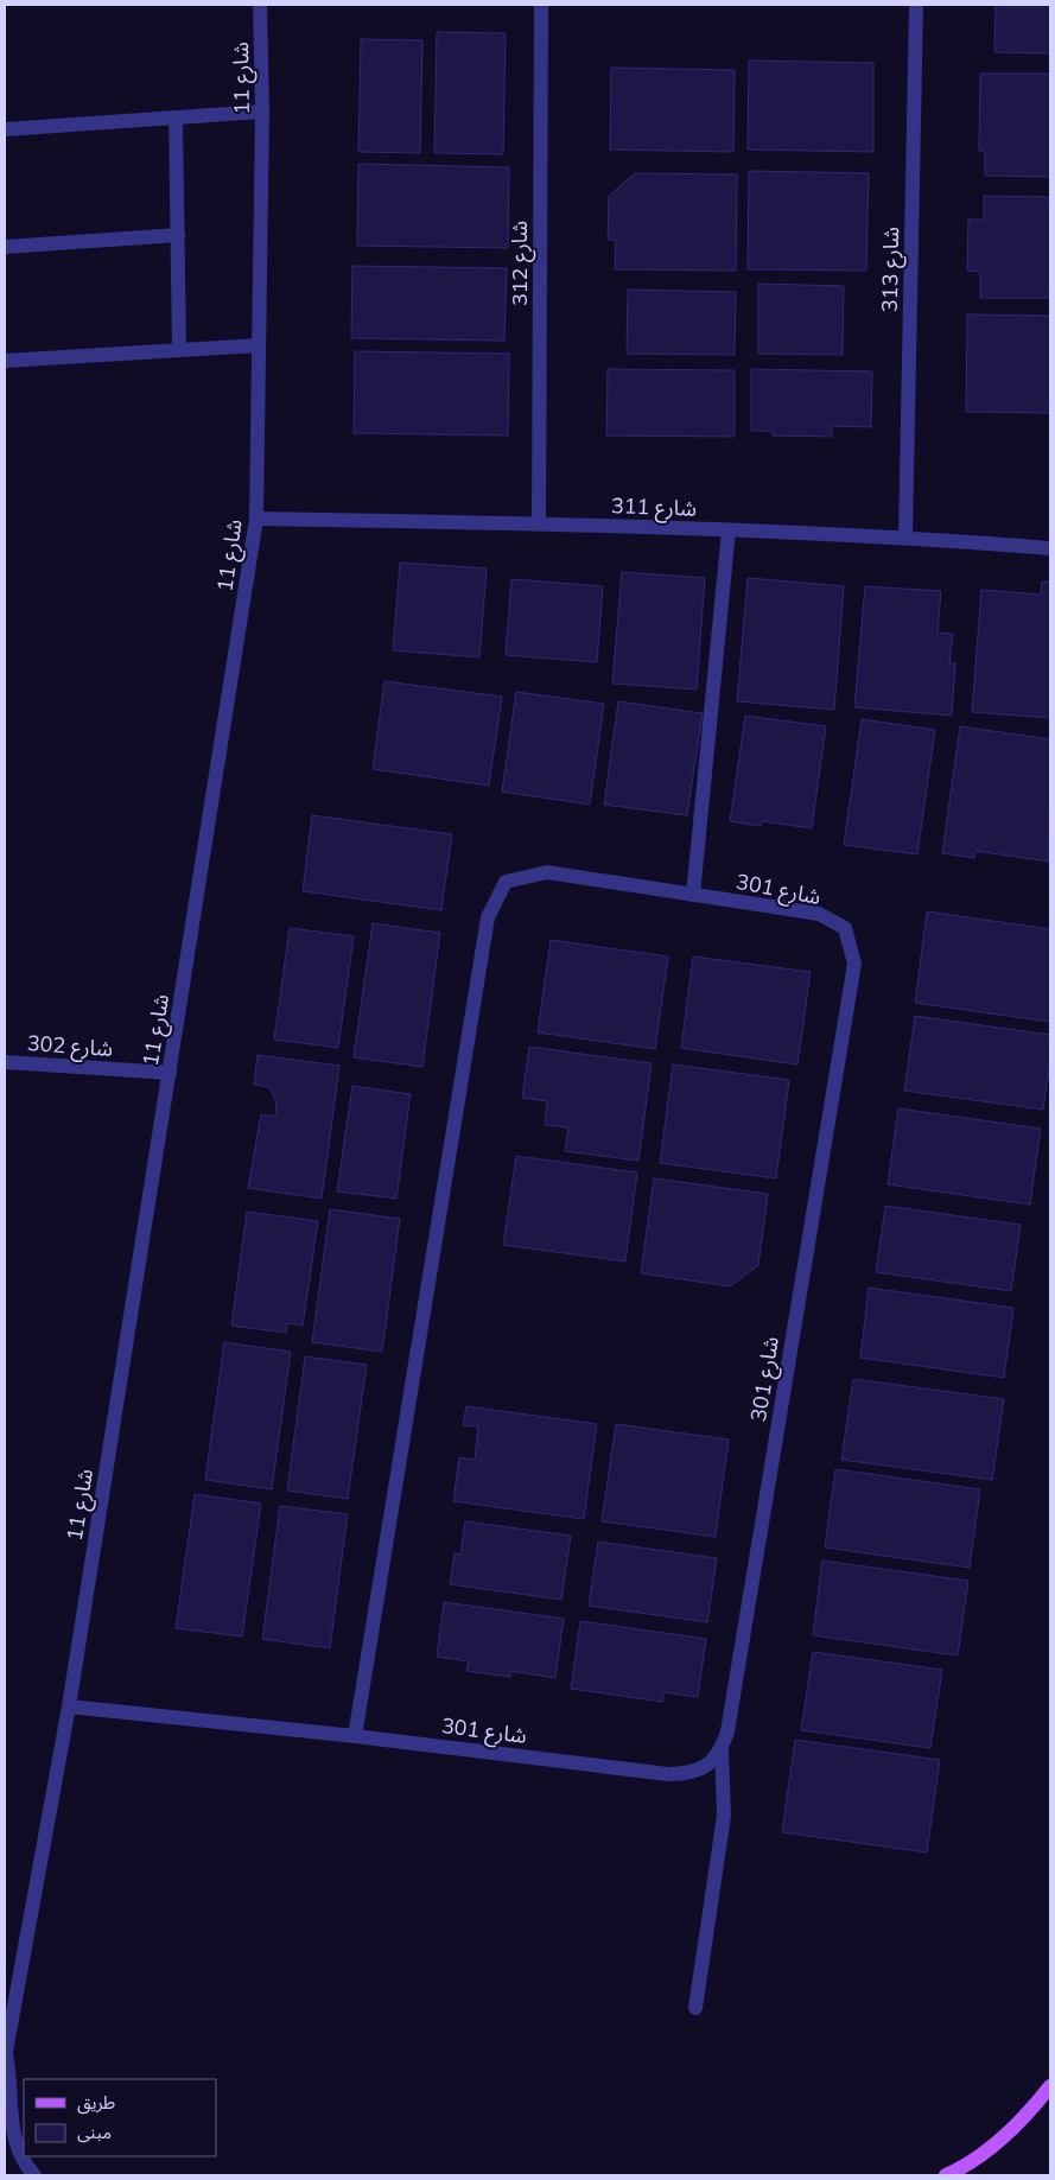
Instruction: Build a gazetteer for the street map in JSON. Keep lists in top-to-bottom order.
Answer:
{
  "streets": {
    "street": [
      "شارع 11",
      "شارع 312",
      "شارع 313",
      "شارع 311",
      "شارع 301",
      "شارع 302"
    ]
  },
  "crossings": [
    ["شارع 11", "شارع 311"],
    ["شارع 11", "شارع 301"],
    ["شارع 11", "شارع 302"],
    ["شارع 312", "شارع 311"],
    ["شارع 313", "شارع 311"]
  ],
  "legend": ["طريق", "مبنى"]
}
